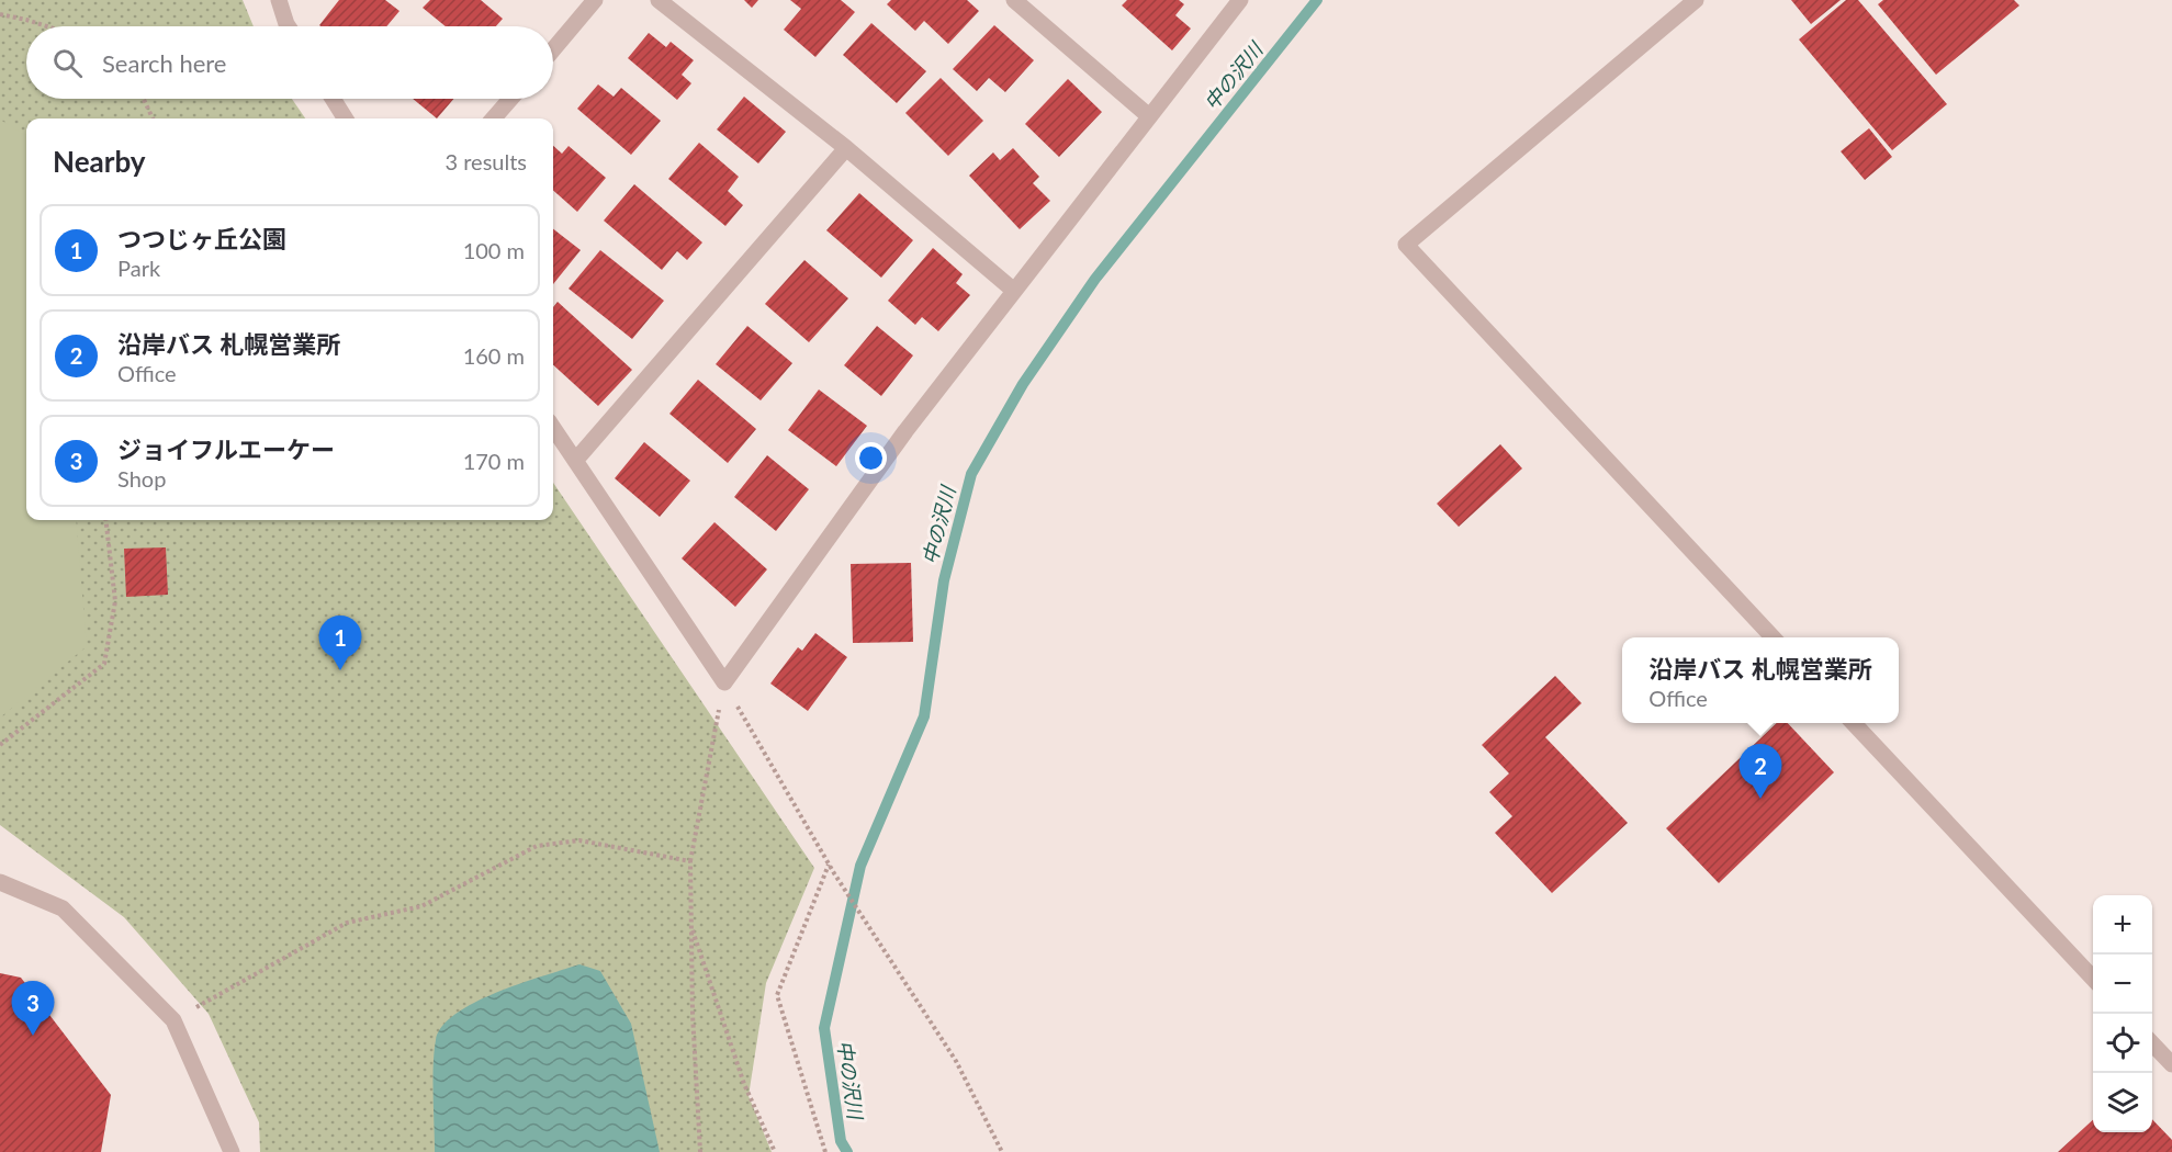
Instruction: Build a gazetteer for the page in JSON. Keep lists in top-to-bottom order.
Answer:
{
  "water": ["中の沢川"],
  "page": {
    "search": "Search here",
    "heading": ["Nearby", "3 results"],
    "list": [
      {
        "mark": "1",
        "name": "つつじヶ丘公園",
        "note": "Park",
        "value": "100 m"
      },
      {
        "mark": "2",
        "name": "沿岸バス 札幌営業所",
        "note": "Office",
        "value": "160 m"
      },
      {
        "mark": "3",
        "name": "ジョイフルエーケー",
        "note": "Shop",
        "value": "170 m"
      }
    ],
    "pins": ["1", "2", "3"],
    "popup": ["沿岸バス 札幌営業所", "Office"],
    "map_buttons": ["+", "−"]
  }
}
